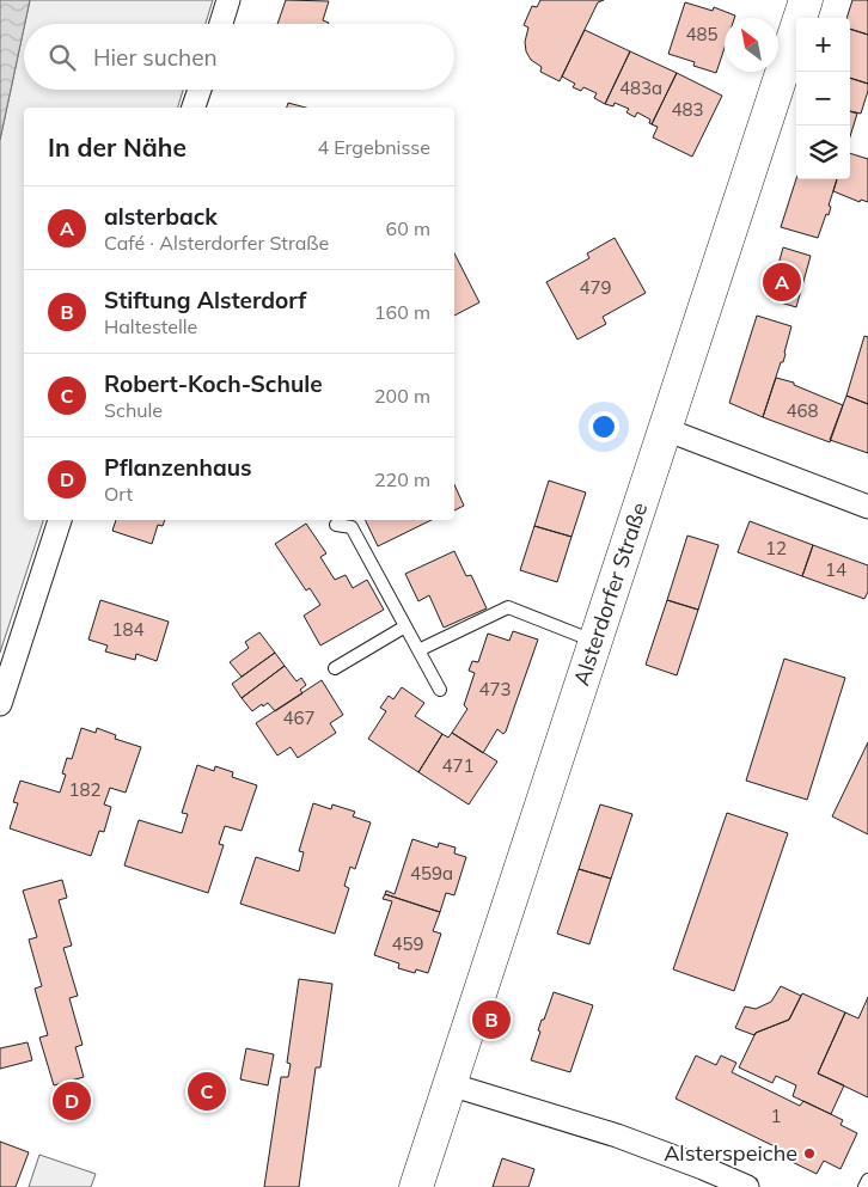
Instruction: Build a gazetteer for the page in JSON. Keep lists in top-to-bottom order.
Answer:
{
  "streets": {
    "street": ["Alsterdorfer Straße"]
  },
  "places": ["Alsterspeiche"],
  "house_numbers": [
    "485",
    "483a",
    "483",
    "479",
    "468",
    "12",
    "14",
    "184",
    "473",
    "467",
    "471",
    "182",
    "459a",
    "459",
    "1"
  ],
  "north": "top left",
  "page": {
    "map_buttons": ["+", "−"],
    "search": "Hier suchen",
    "heading": ["In der Nähe", "4 Ergebnisse"],
    "list": [
      {
        "mark": "A",
        "name": "alsterback",
        "note": "Café · Alsterdorfer Straße",
        "value": "60 m"
      },
      {
        "mark": "B",
        "name": "Stiftung Alsterdorf",
        "note": "Haltestelle",
        "value": "160 m"
      },
      {
        "mark": "C",
        "name": "Robert-Koch-Schule",
        "note": "Schule",
        "value": "200 m"
      },
      {
        "mark": "D",
        "name": "Pflanzenhaus",
        "note": "Ort",
        "value": "220 m"
      }
    ],
    "pins": [
      "A",
      "B",
      "C",
      "D"
    ]
  }
}
